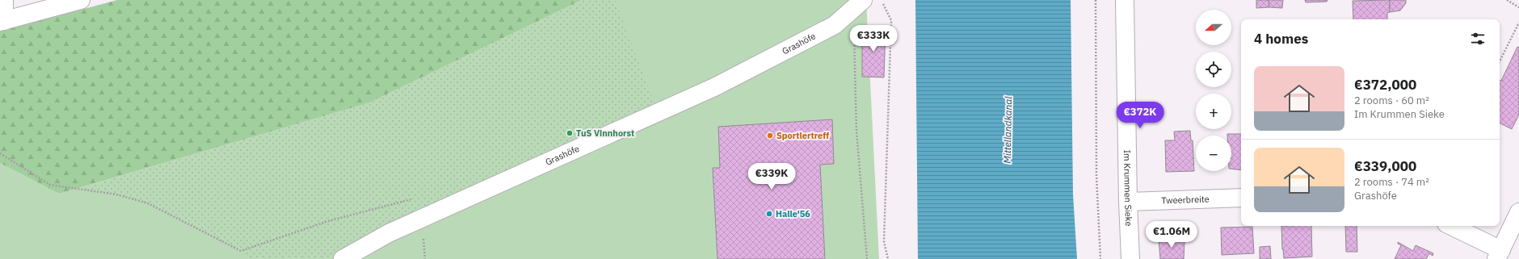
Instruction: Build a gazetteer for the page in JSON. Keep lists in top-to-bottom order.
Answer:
{
  "streets": {
    "street": ["Grashöfe", "Im Krummen Sieke", "Tweerbreite"]
  },
  "crossings": [
    ["Im Krummen Sieke", "Tweerbreite"]
  ],
  "water": ["Mittellandkanal"],
  "places": ["TuS Vinnhorst", "Sportlertreff", "Halle'56"],
  "north": "left",
  "page": {
    "map_buttons": ["+", "−"],
    "heading": "4 homes",
    "price": [
      "€333K",
      "€372K",
      "€339K",
      "€1.06M"
    ],
    "list": [
      {
        "name": "€372,000",
        "note": "2 rooms · 60 m² · Im Krummen Sieke"
      },
      {
        "name": "€339,000",
        "note": "2 rooms · 74 m² · Grashöfe"
      }
    ]
  }
}
